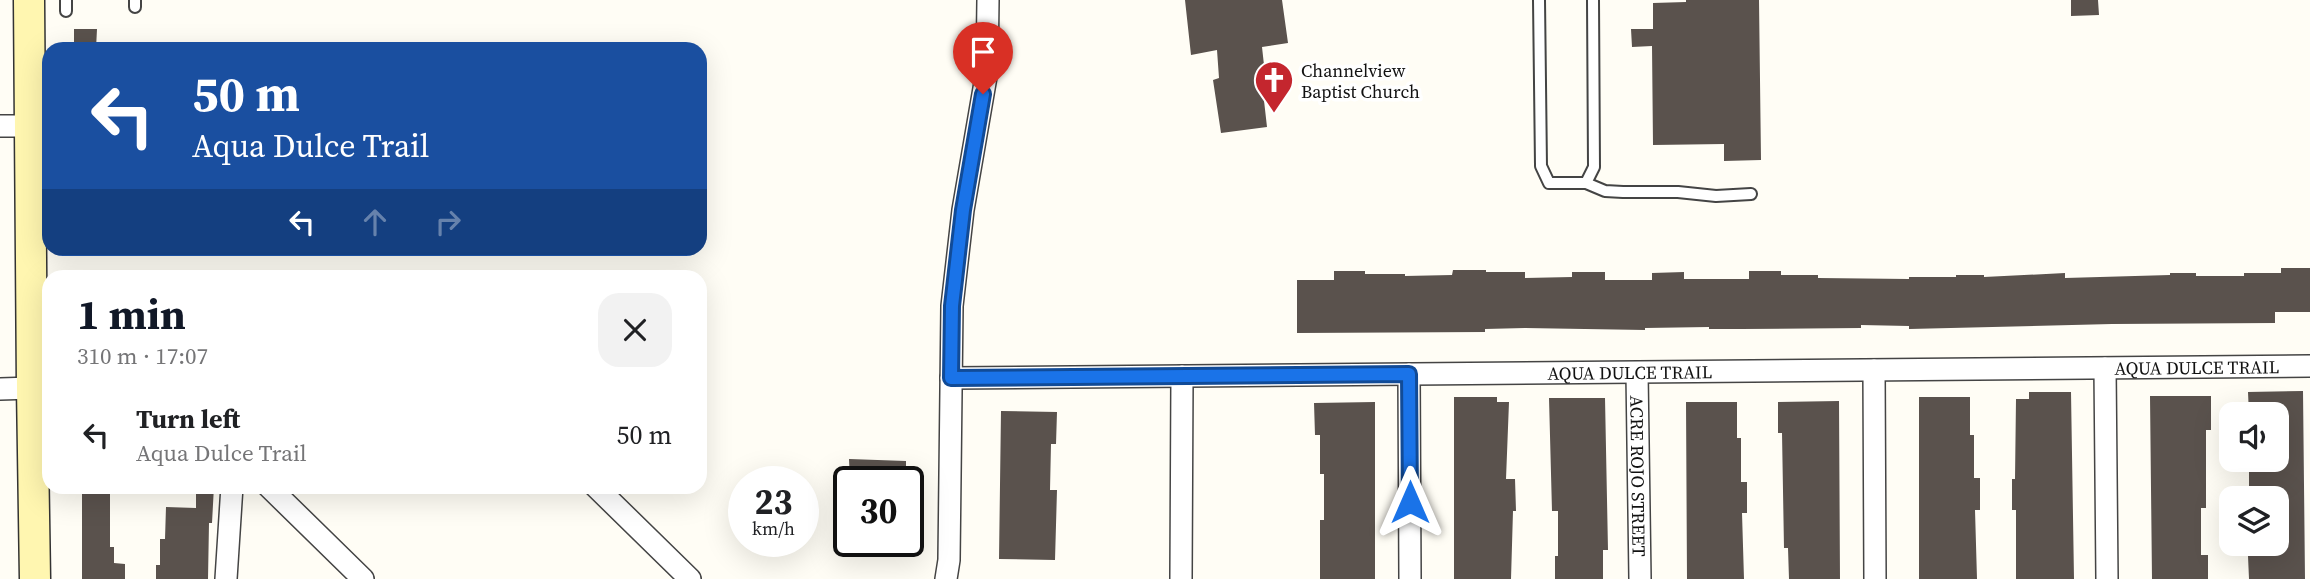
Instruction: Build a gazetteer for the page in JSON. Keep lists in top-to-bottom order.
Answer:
{
  "streets": {
    "street": ["AQUA DULCE TRAIL", "ACRE ROJO STREET"]
  },
  "crossings": [
    ["AQUA DULCE TRAIL", "ACRE ROJO STREET"]
  ],
  "places": {
    "church": ["Channelview Baptist Church"]
  },
  "page": {
    "turn": ["50 m", "Aqua Dulce Trail"],
    "heading": ["1 min", "310 m · 17:07"],
    "list": [
      {
        "name": "Turn left",
        "note": "Aqua Dulce Trail",
        "value": "50 m"
      }
    ],
    "speed": "23 km/h",
    "limit": "30"
  }
}
